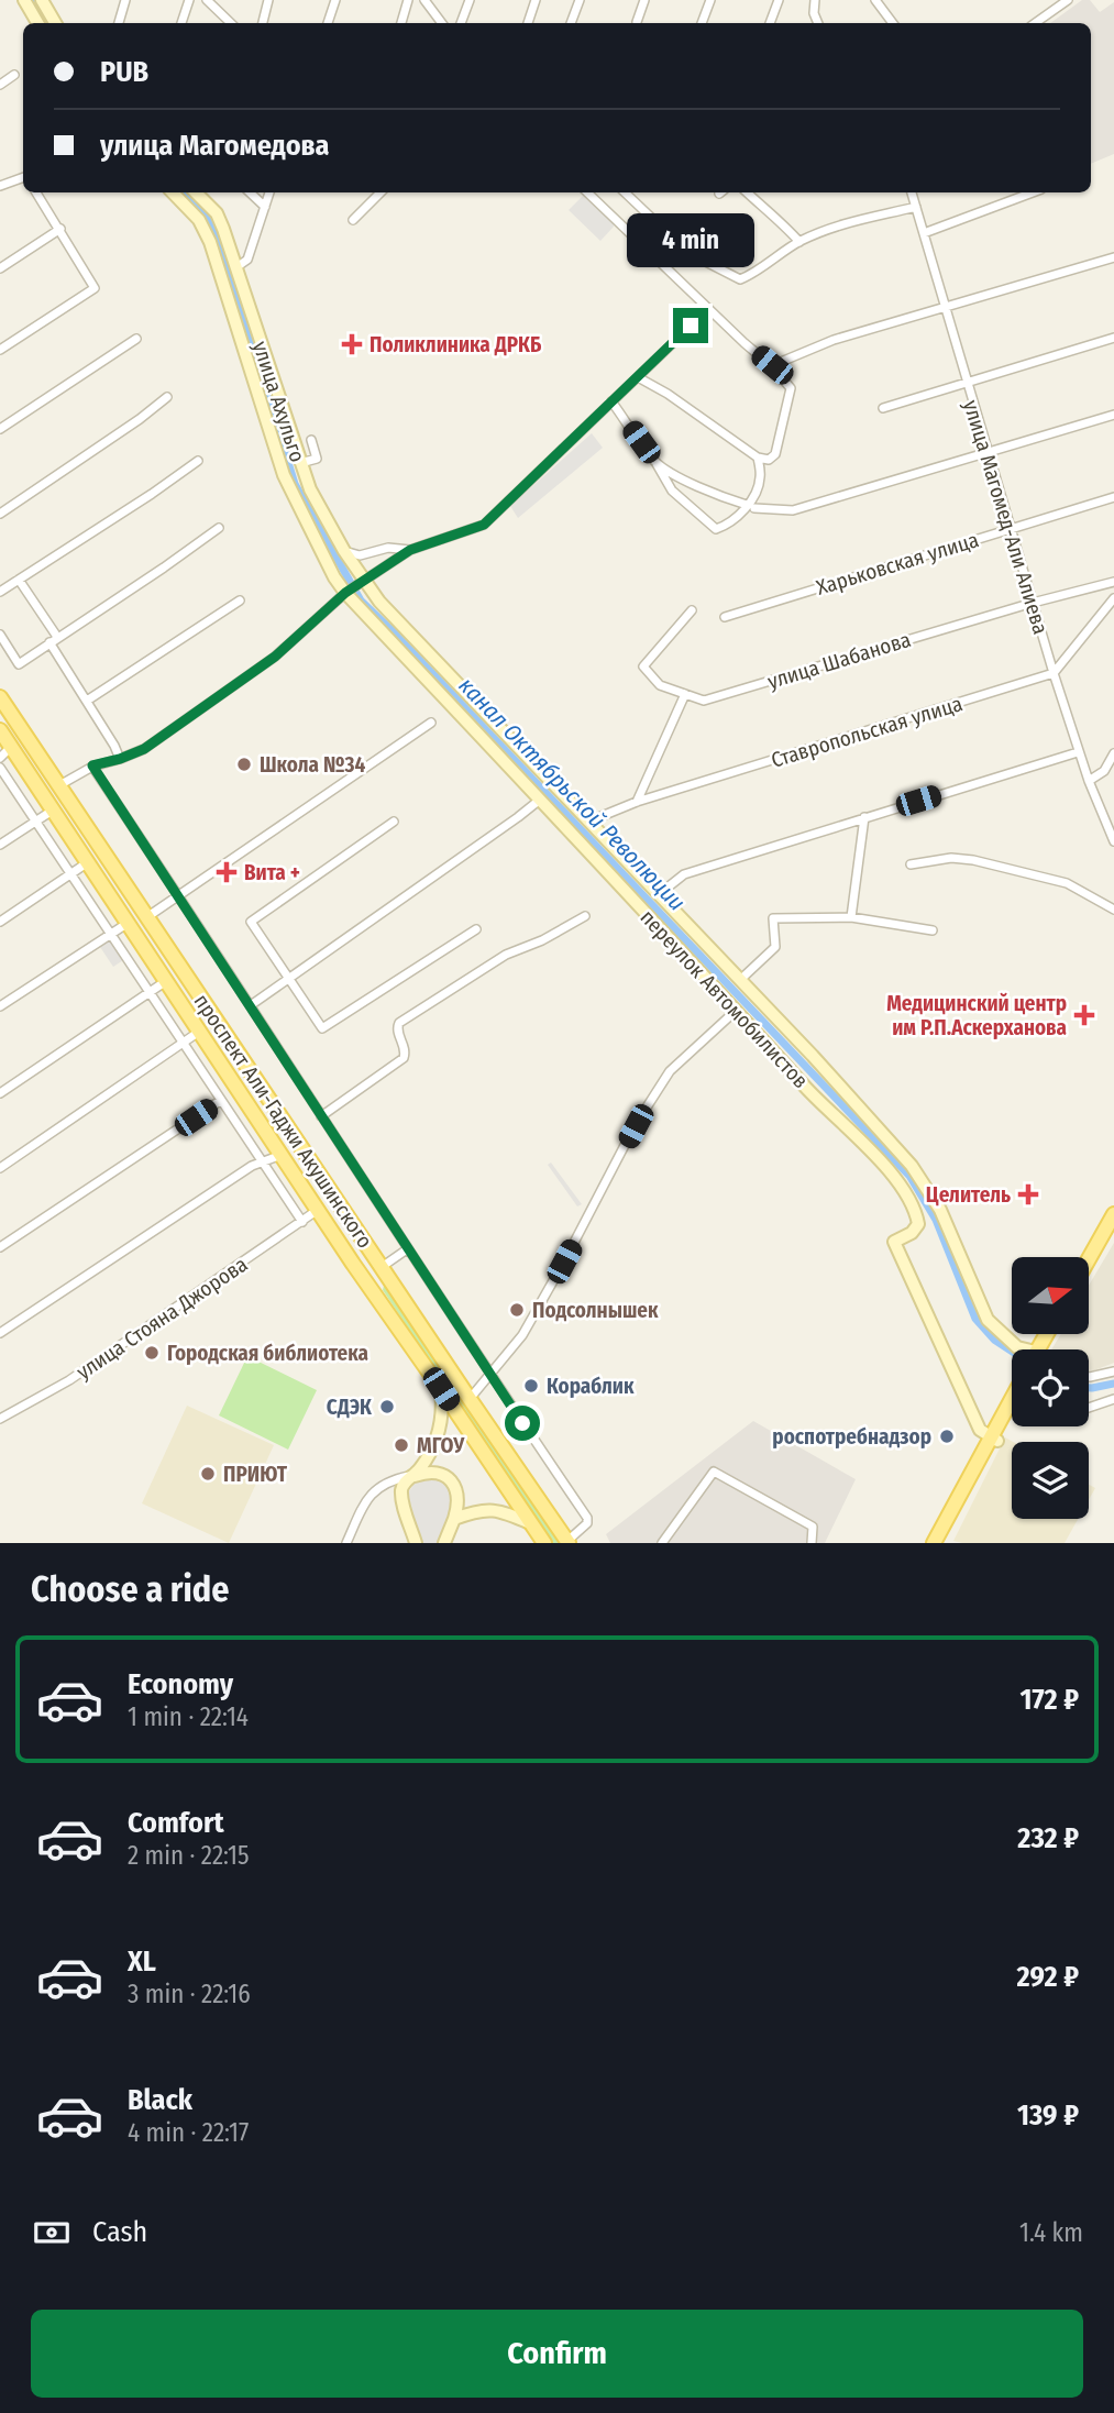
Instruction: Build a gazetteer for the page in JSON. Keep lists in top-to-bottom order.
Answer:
{
  "streets": {
    "main road": ["улица Ахульго", "переулок Автомобилистов", "проспект Али-Гаджи Акушинского"],
    "street": [
      "улица Магомед-Али Алиева",
      "Харьковская улица",
      "улица Шабанова",
      "Ставропольская улица",
      "улица Стояна Джорова"
    ]
  },
  "crossings": [
    ["улица Магомед-Али Алиева", "Харьковская улица"],
    ["улица Магомед-Али Алиева", "улица Шабанова"],
    ["улица Магомед-Али Алиева", "Ставропольская улица"],
    ["проспект Али-Гаджи Акушинского", "улица Стояна Джорова"]
  ],
  "water": ["канал Октябрьской Революции"],
  "places": {
    "health": [
      "Поликлиника ДРКБ",
      "Вита +",
      "Медицинский центр им Р.П.Аскерханова",
      "Целитель"
    ],
    "other": [
      "Школа №34",
      "Подсолнышек",
      "Городская библиотека",
      "Кораблик",
      "СДЭК",
      "роспотребнадзор",
      "МГОУ",
      "ПРИЮТ"
    ]
  },
  "north": "right",
  "page": {
    "banner": ["PUB", "улица Магомедова"],
    "bubble": "4 min",
    "heading": "Choose a ride",
    "list": [
      {
        "name": "Economy",
        "note": "1 min · 22:14",
        "value": "172 ₽"
      },
      {
        "name": "Comfort",
        "note": "2 min · 22:15",
        "value": "232 ₽"
      },
      {
        "name": "XL",
        "note": "3 min · 22:16",
        "value": "292 ₽"
      },
      {
        "name": "Black",
        "note": "4 min · 22:17",
        "value": "139 ₽"
      }
    ],
    "pay": ["Cash", "1.4 km"],
    "buttons": "Confirm"
  }
}
